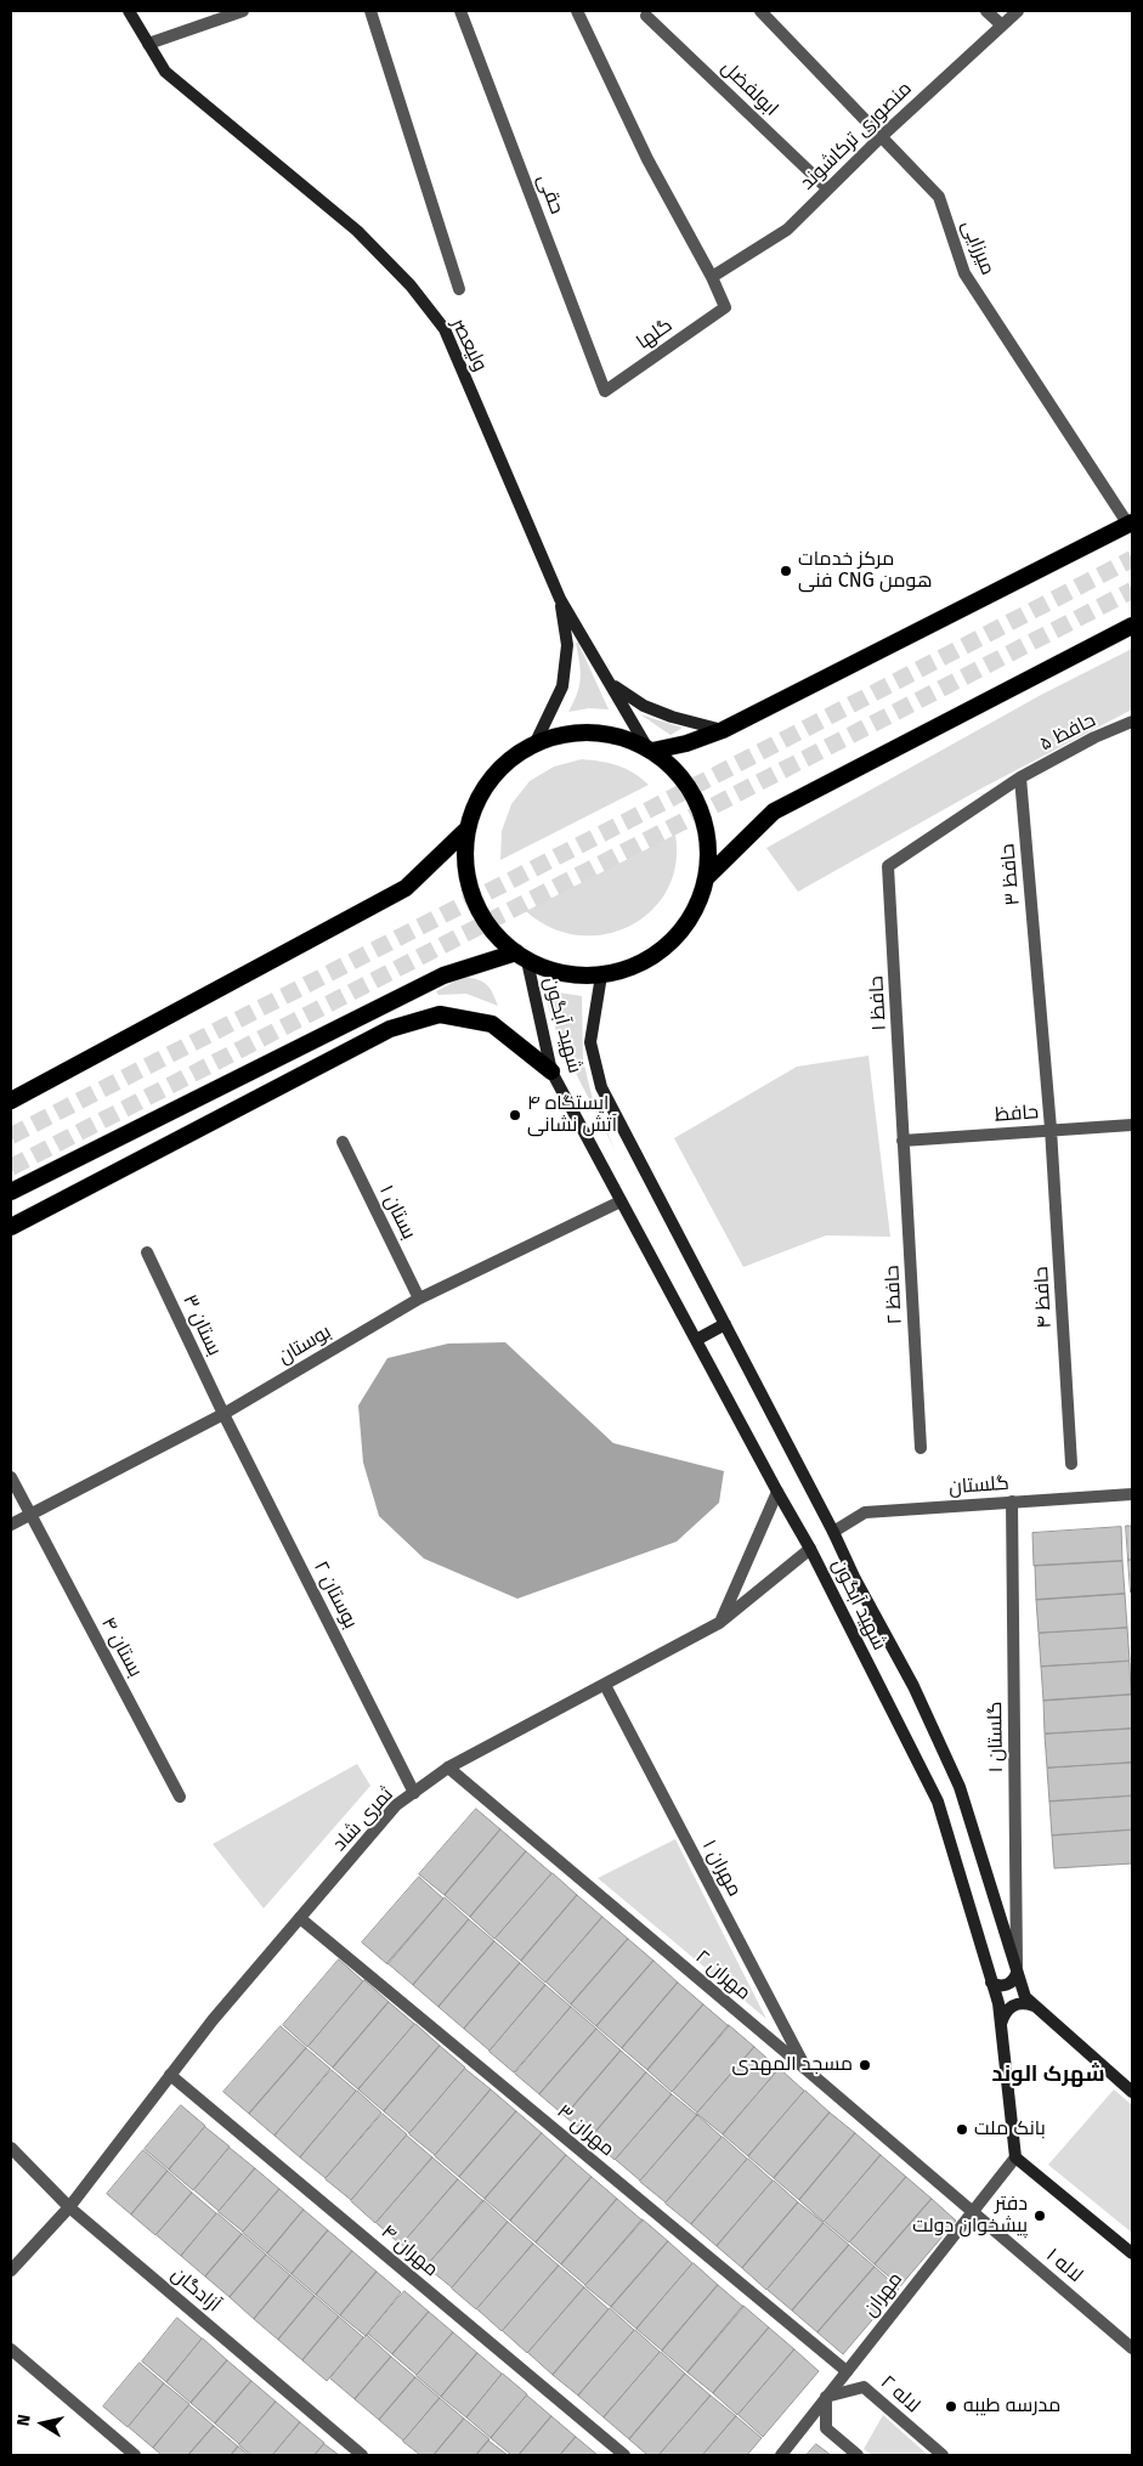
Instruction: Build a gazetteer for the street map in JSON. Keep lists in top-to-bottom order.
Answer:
{
  "streets": {
    "main road": ["ولیعصر", "شهید آبگون"],
    "street": [
      "ابولفضل",
      "منصوری ترکاشوند",
      "حقی",
      "میرزایی",
      "گلها",
      "حافظ ۵",
      "حافظ ۳",
      "حافظ ۱",
      "حافظ",
      "بستان ۱",
      "حافظ ۲",
      "حافظ ۴",
      "بستان ۳",
      "بوستان",
      "گلستان",
      "بوستان ۲",
      "بستان ۴",
      "گلستان ۱",
      "ثمری شاد",
      "۱ مهران",
      "مهران ۲",
      "مهران ۳",
      "مهران ۴",
      "لاله ۱",
      "آزادگان",
      "مهران",
      "لاله ۲"
    ]
  },
  "crossings": [
    ["ابولفضل", "منصوری ترکاشوند"],
    ["منصوری ترکاشوند", "میرزایی"],
    ["منصوری ترکاشوند", "گلها"],
    ["حقی", "گلها"],
    ["حافظ ۵", "حافظ ۳"],
    ["حافظ ۵", "حافظ ۱"],
    ["حافظ ۳", "حافظ ۱"],
    ["حافظ ۳", "حافظ"],
    ["حافظ ۳", "حافظ ۴"],
    ["حافظ ۱", "حافظ"],
    ["حافظ ۱", "حافظ ۲"],
    ["شهید آبگون", "بوستان"],
    ["شهید آبگون", "گلستان"],
    ["شهید آبگون", "گلستان ۱"],
    ["شهید آبگون", "ثمری شاد"],
    ["شهید آبگون", "مهران"],
    ["حافظ", "حافظ ۲"],
    ["حافظ", "حافظ ۴"],
    ["بستان ۱", "بوستان"],
    ["بستان ۳", "بوستان"],
    ["بستان ۳", "بوستان ۲"],
    ["بوستان", "بوستان ۲"],
    ["بوستان", "بستان ۴"],
    ["گلستان", "گلستان ۱"],
    ["بوستان ۲", "ثمری شاد"],
    ["ثمری شاد", "۱ مهران"],
    ["ثمری شاد", "مهران ۲"],
    ["ثمری شاد", "مهران ۳"],
    ["ثمری شاد", "مهران ۴"],
    ["ثمری شاد", "آزادگان"],
    ["۱ مهران", "مهران ۲"],
    ["مهران ۲", "لاله ۱"],
    ["مهران ۲", "مهران"],
    ["مهران ۳", "مهران"],
    ["لاله ۱", "مهران"],
    ["مهران", "لاله ۲"]
  ],
  "districts": ["شهرک الوند"],
  "places": [
    "مرکز خدمات فنی CNG هومن",
    "ایستگاه ۴ آتش نشانی",
    "مسجد المهدی",
    "بانک ملت",
    "دفتر پیشخوان دولت",
    "مدرسه طیبه"
  ],
  "north": "left"
}
